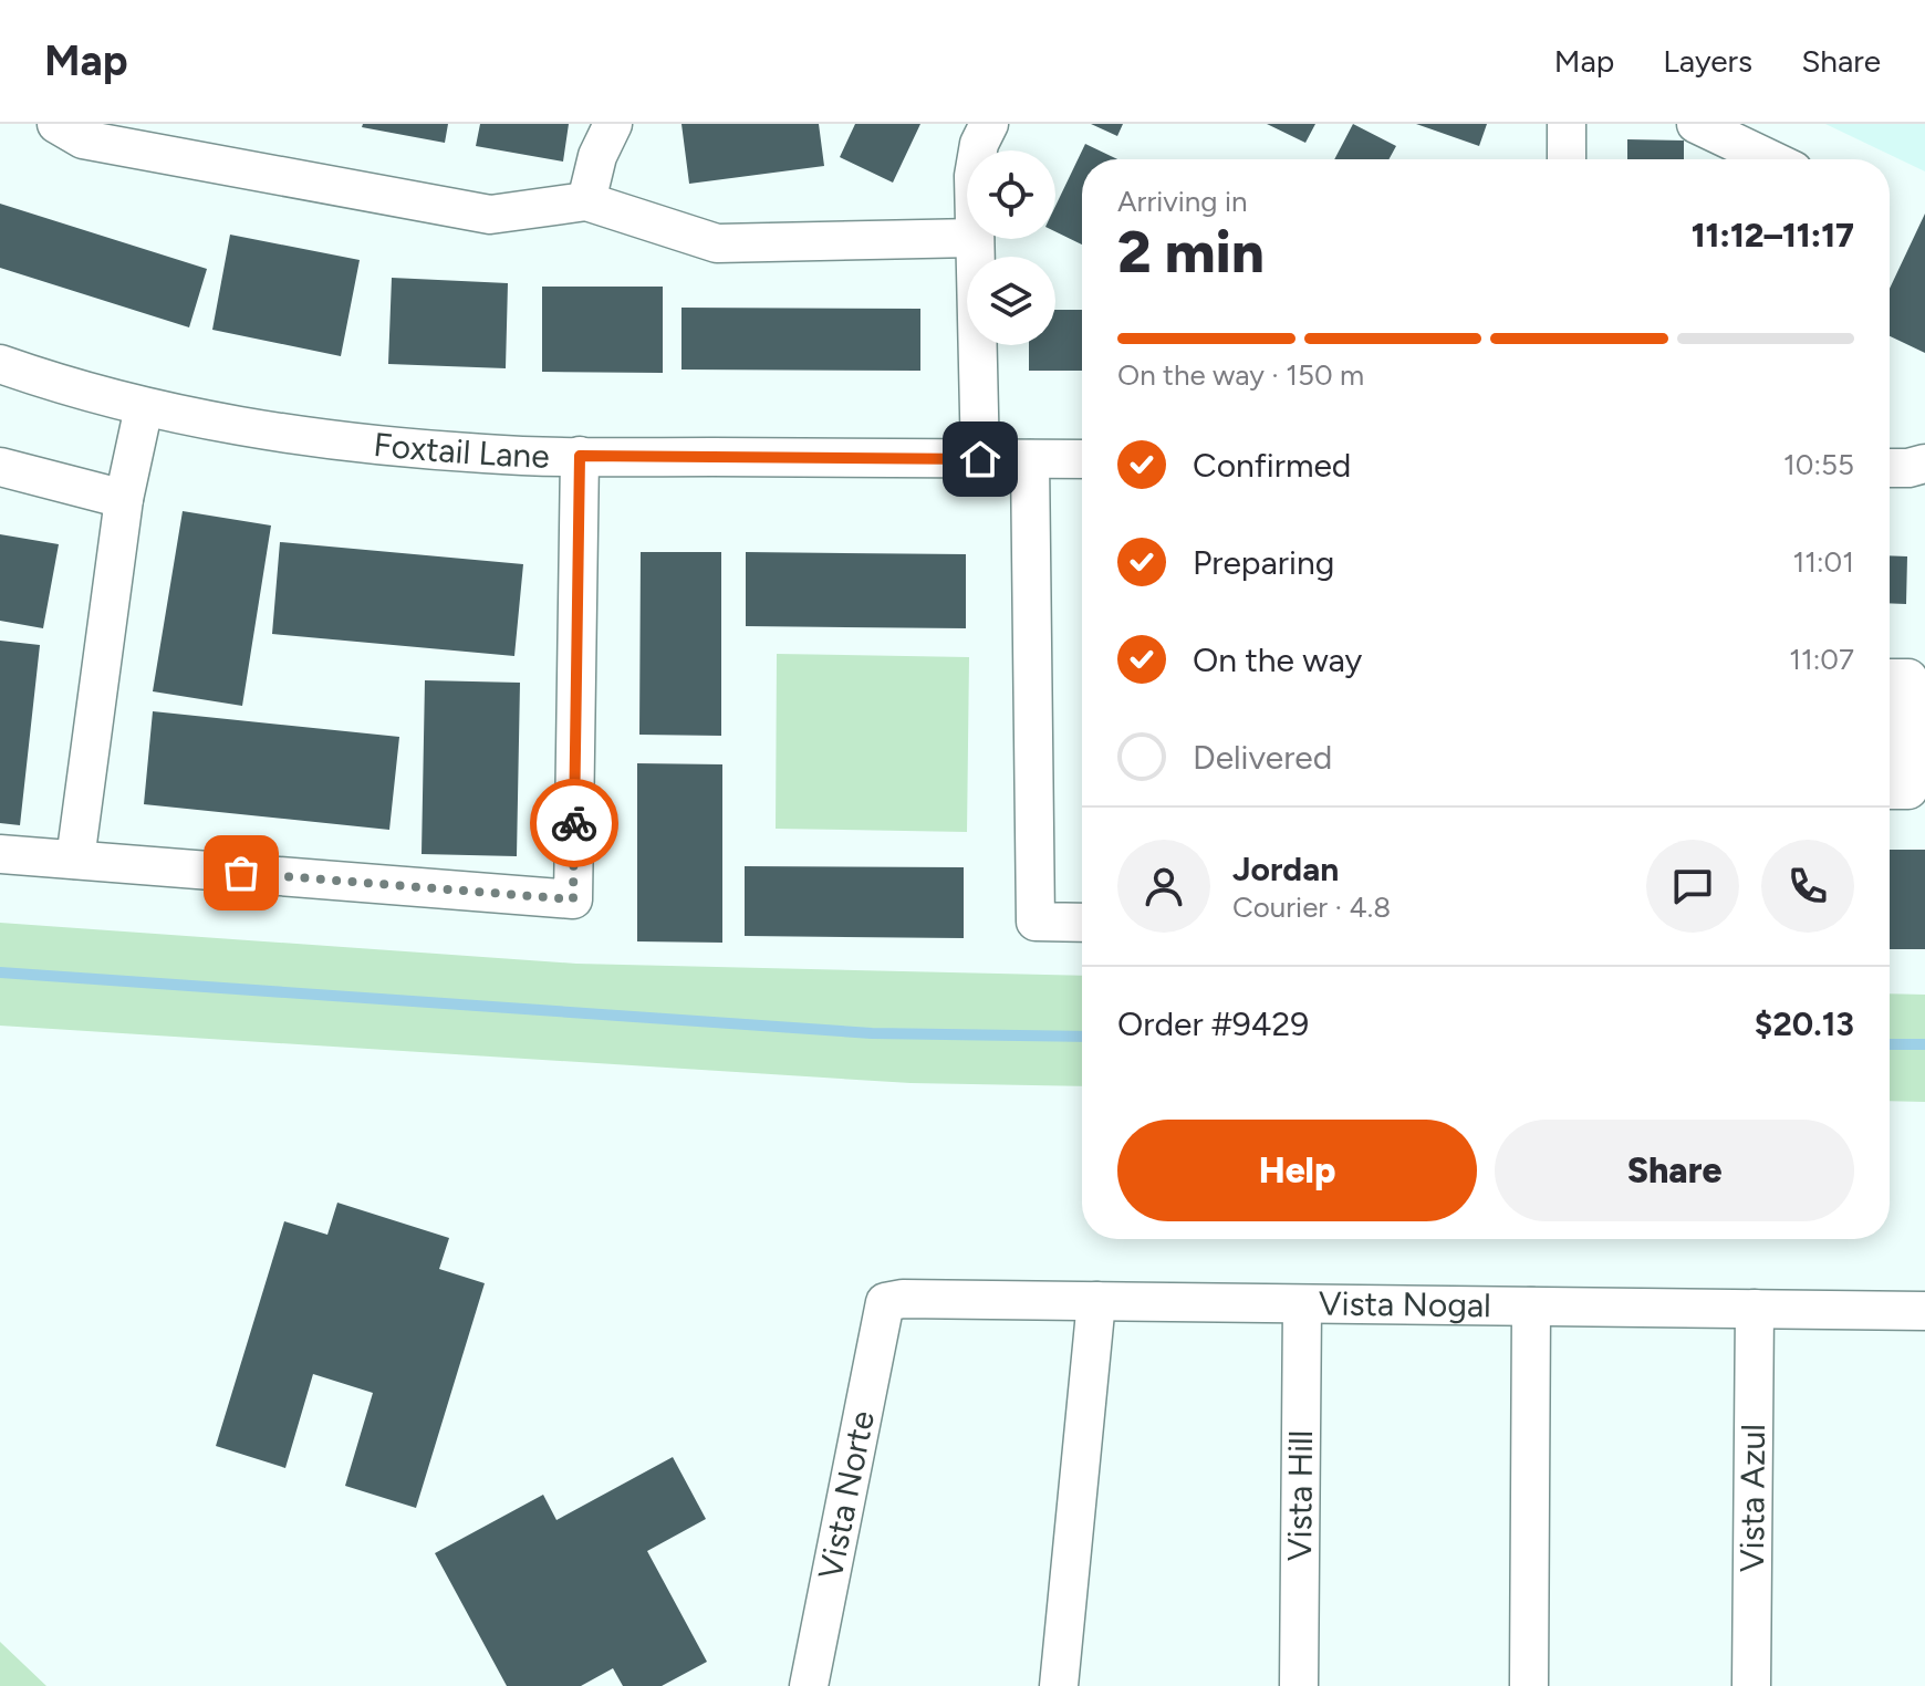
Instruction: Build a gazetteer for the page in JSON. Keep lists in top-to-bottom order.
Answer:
{
  "streets": {
    "street": [
      "Foxtail Lane",
      "Vista Nogal",
      "Vista Norte",
      "Vista Hill",
      "Vista Azul"
    ]
  },
  "crossings": [
    ["Vista Nogal", "Vista Norte"],
    ["Vista Nogal", "Vista Hill"],
    ["Vista Nogal", "Vista Azul"]
  ],
  "page": {
    "header": "Map",
    "nav": ["Map", "Layers", "Share"],
    "heading": ["2 min", "Arriving in", "11:12–11:17"],
    "panel": [
      "Jordan",
      "Courier · 4.8",
      "Order #9429",
      "$20.13"
    ],
    "bar": "On the way · 150 m",
    "list": [
      ["Confirmed", "10:55"],
      ["Preparing", "11:01"],
      ["On the way", "11:07"],
      "Delivered"
    ],
    "buttons": ["Help", "Share"]
  }
}
